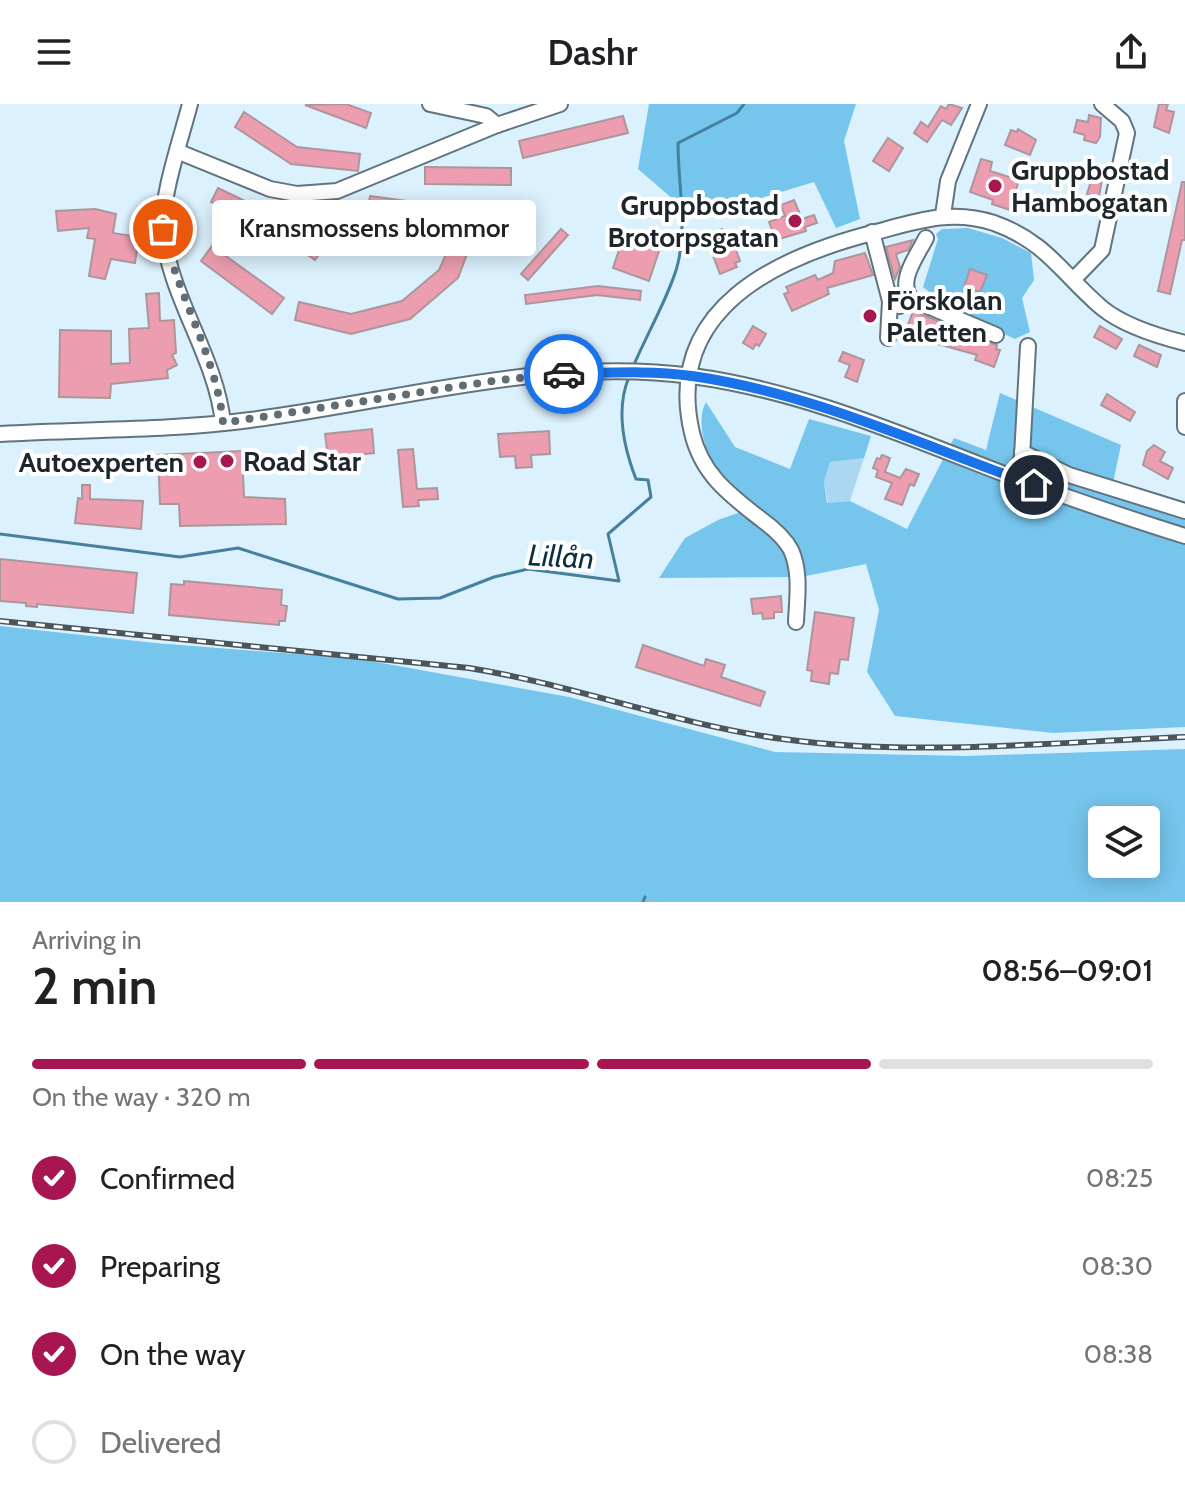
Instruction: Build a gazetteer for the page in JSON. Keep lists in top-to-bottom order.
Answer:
{
  "water": ["Lillån"],
  "places": [
    "Gruppbostad Hambogatan",
    "Gruppbostad Brotorpsgatan",
    "Kransmossens blommor",
    "Förskolan Paletten",
    "Road Star",
    "Autoexperten"
  ],
  "page": {
    "header": "Dashr",
    "bubble": "Kransmossens blommor",
    "heading": ["2 min", "Arriving in", "08:56–09:01"],
    "bar": "On the way · 320 m",
    "list": [
      ["Confirmed", "08:25"],
      ["Preparing", "08:30"],
      ["On the way", "08:38"],
      "Delivered"
    ]
  }
}
